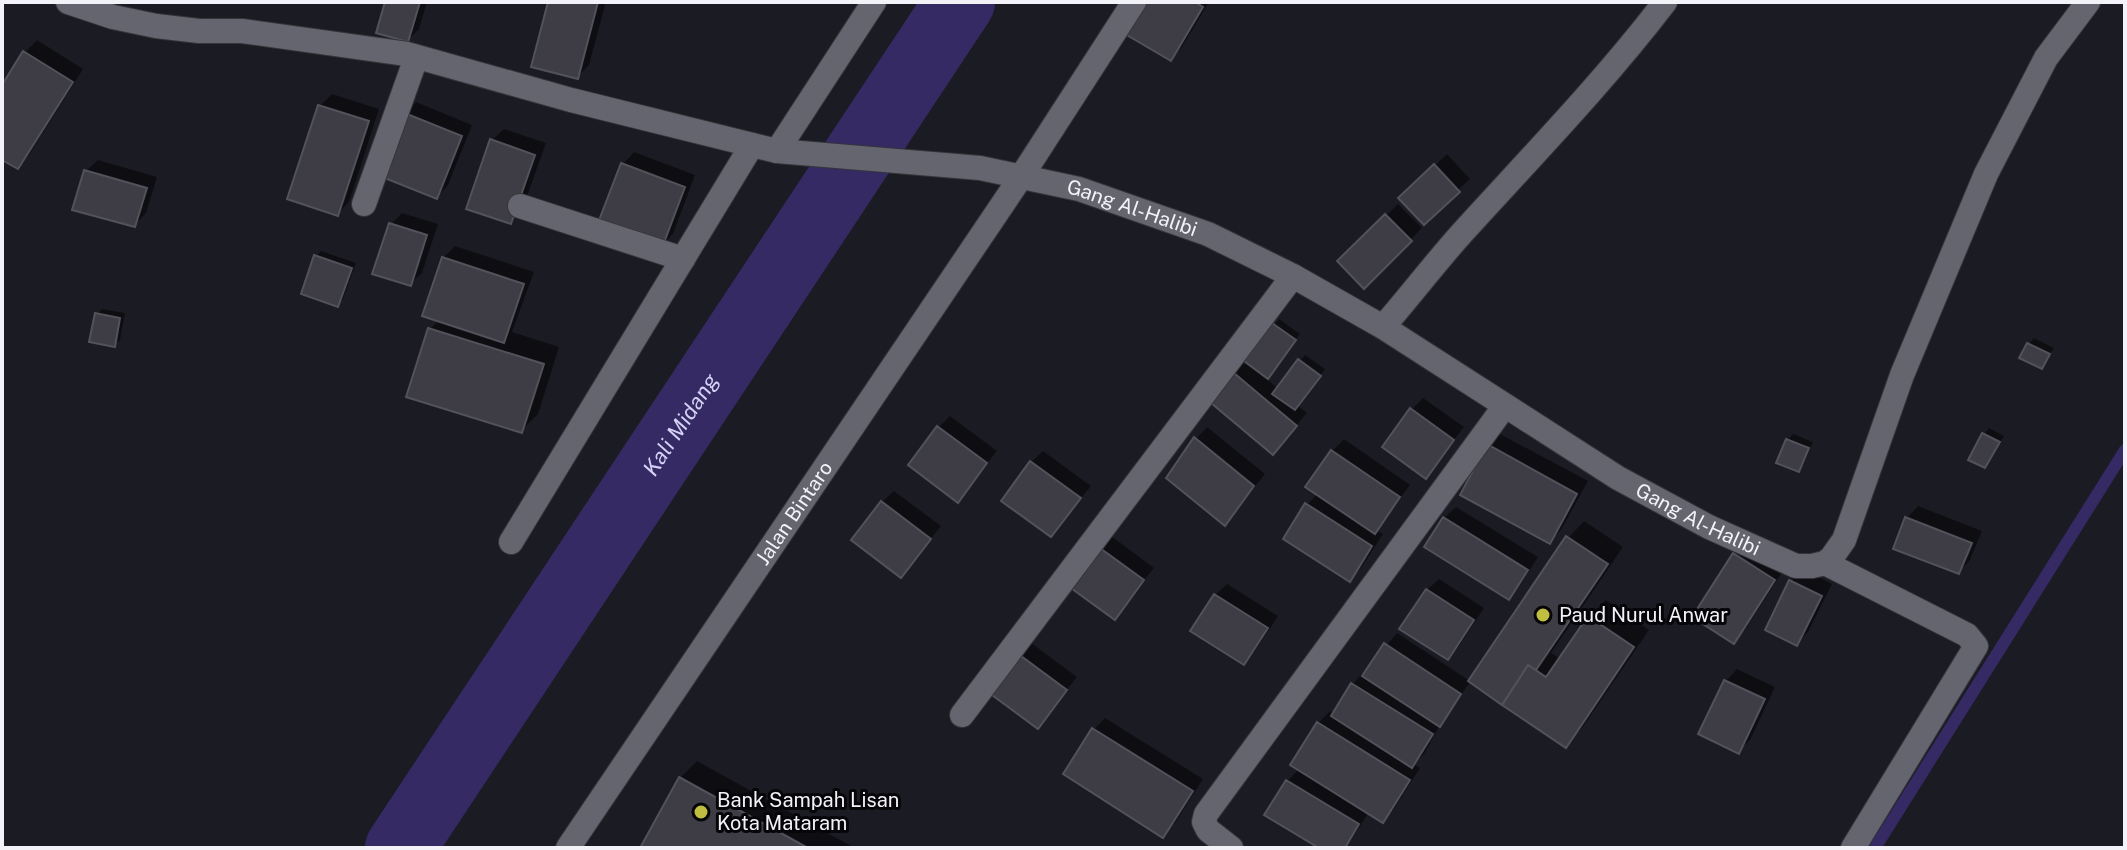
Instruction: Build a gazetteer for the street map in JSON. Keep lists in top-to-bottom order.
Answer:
{
  "streets": {
    "street": ["Gang Al-Halibi", "Jalan Bintaro"]
  },
  "crossings": [
    ["Gang Al-Halibi", "Jalan Bintaro"]
  ],
  "water": ["Kali Midang"],
  "places": ["Paud Nurul Anwar", "Bank Sampah Lisan Kota Mataram"]
}
